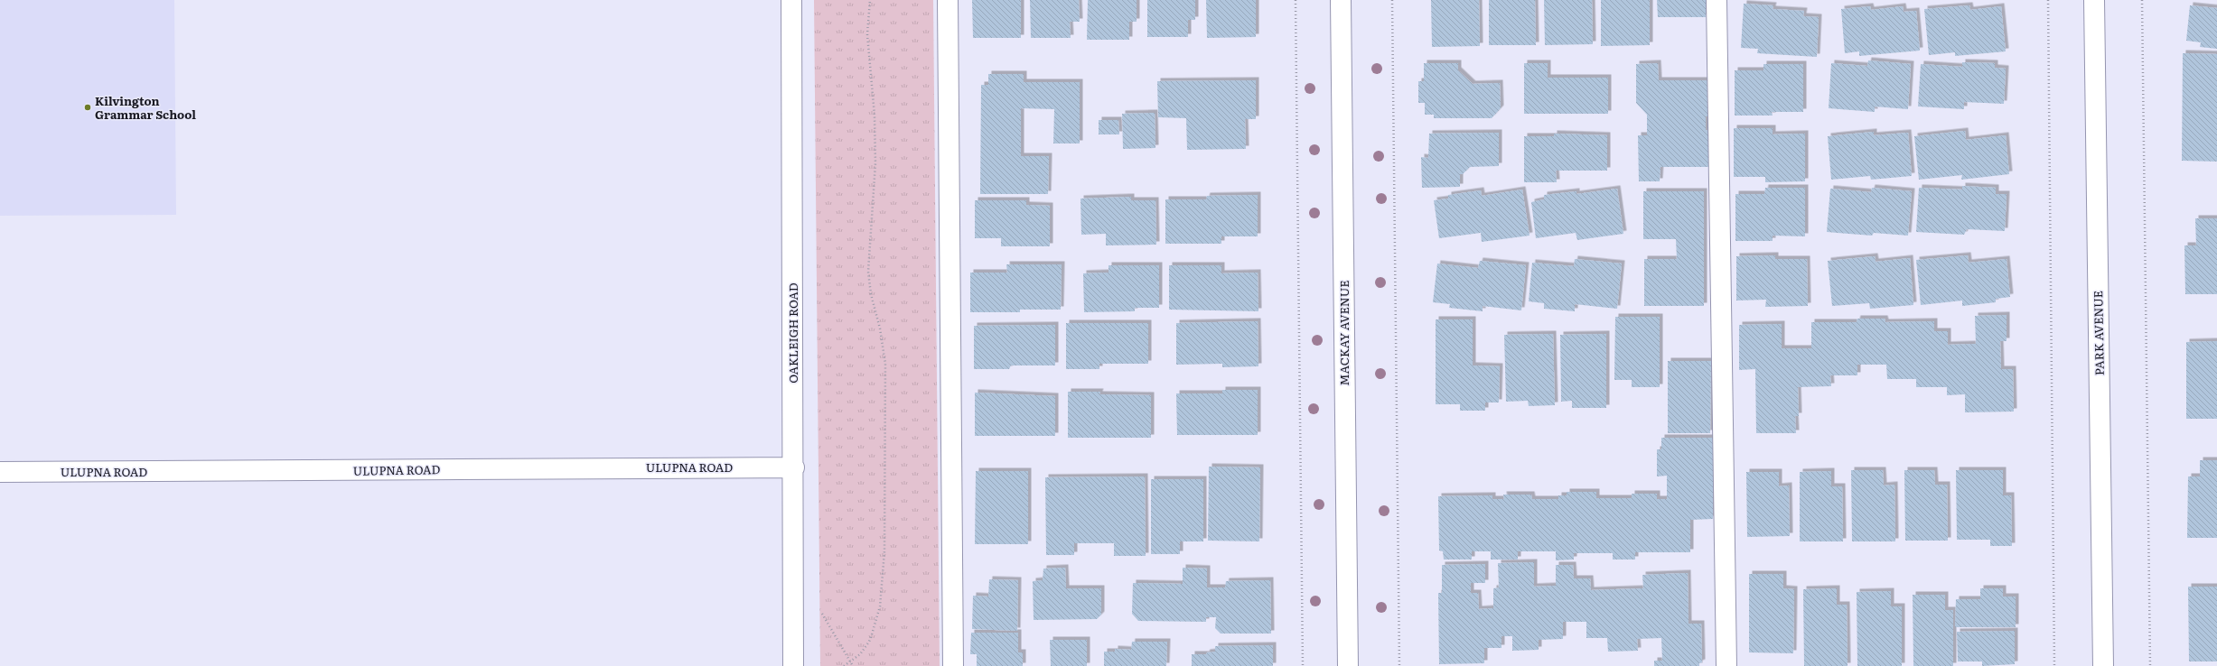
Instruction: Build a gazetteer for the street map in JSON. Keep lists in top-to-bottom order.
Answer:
{
  "streets": {
    "street": [
      "OAKLEIGH ROAD",
      "MACKAY AVENUE",
      "PARK AVENUE",
      "ULUPNA ROAD"
    ]
  },
  "crossings": [
    ["OAKLEIGH ROAD", "ULUPNA ROAD"]
  ],
  "places": ["Kilvington Grammar School"]
}
